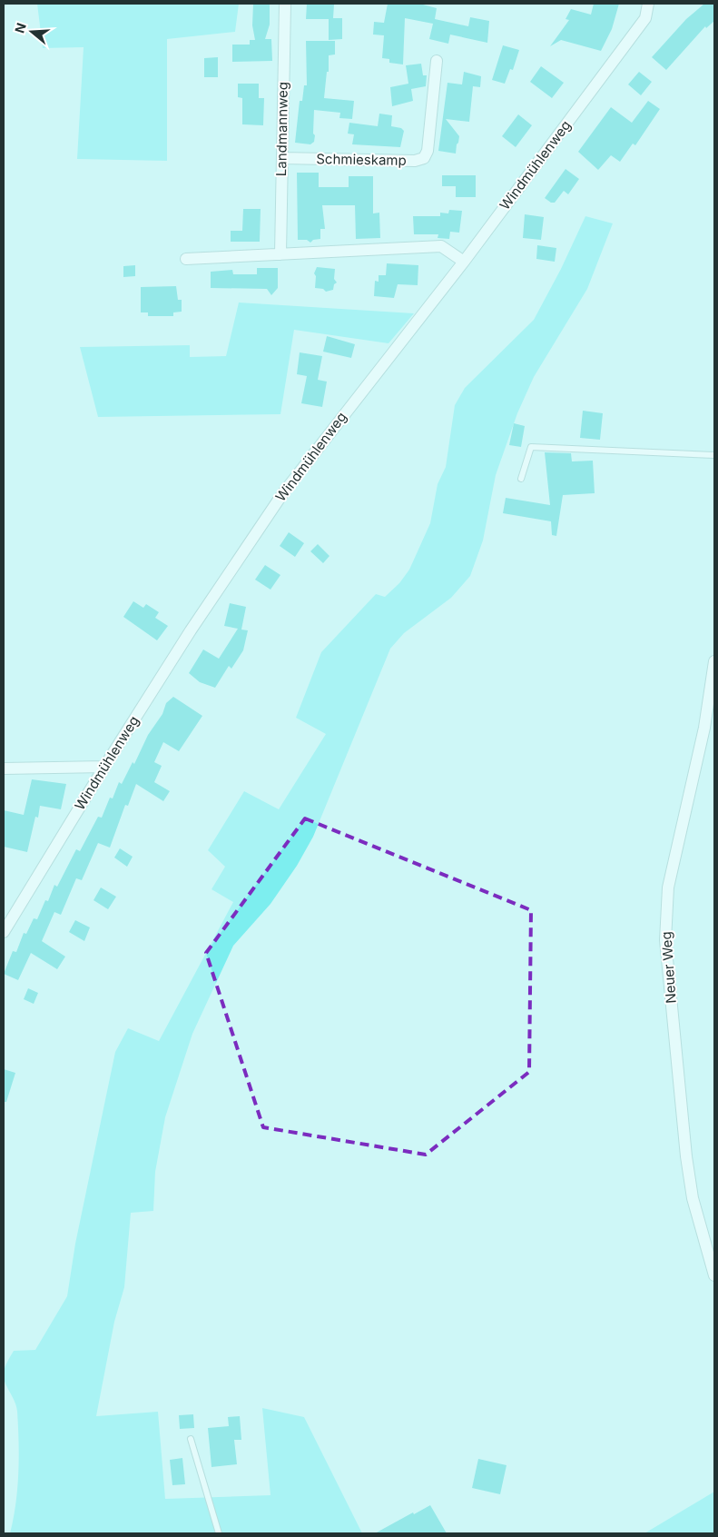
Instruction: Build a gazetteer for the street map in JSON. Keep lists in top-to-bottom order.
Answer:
{
  "streets": {
    "street": [
      "Landmannweg",
      "Schmieskamp",
      "Windmühlenweg",
      "Neuer Weg"
    ]
  },
  "crossings": [
    ["Landmannweg", "Schmieskamp"]
  ],
  "north": "left"
}
